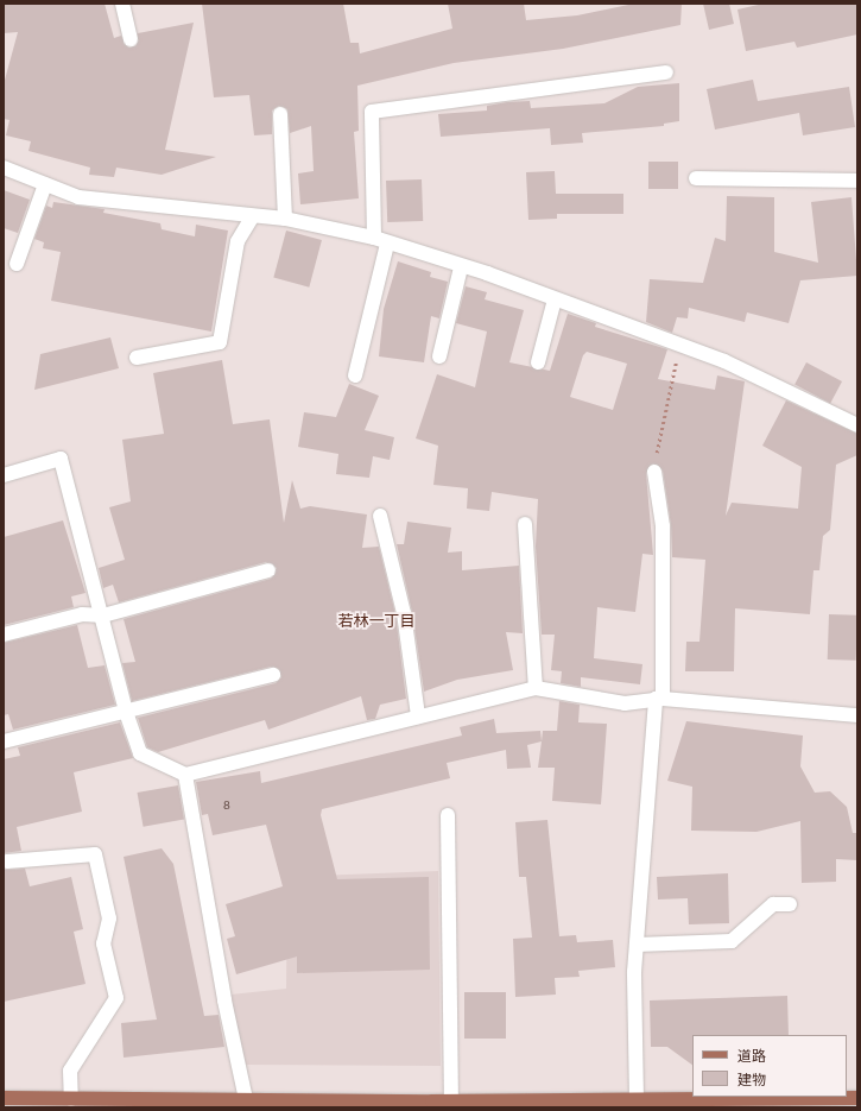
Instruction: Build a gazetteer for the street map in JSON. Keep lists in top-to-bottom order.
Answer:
{
  "districts": ["若林一丁目"],
  "house_numbers": ["8"],
  "legend": ["道路", "建物"]
}
